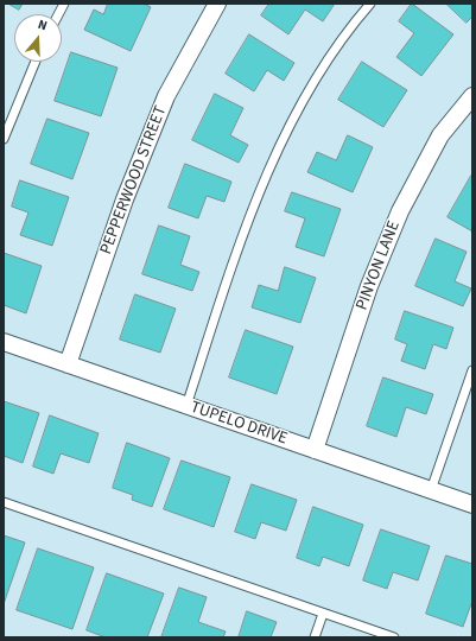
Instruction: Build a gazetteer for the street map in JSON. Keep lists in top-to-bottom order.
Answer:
{
  "streets": {
    "street": ["PEPPERWOOD STREET", "PINYON LANE", "TUPELO DRIVE"]
  },
  "crossings": [
    ["PEPPERWOOD STREET", "TUPELO DRIVE"],
    ["PINYON LANE", "TUPELO DRIVE"]
  ],
  "north": "top"
}
